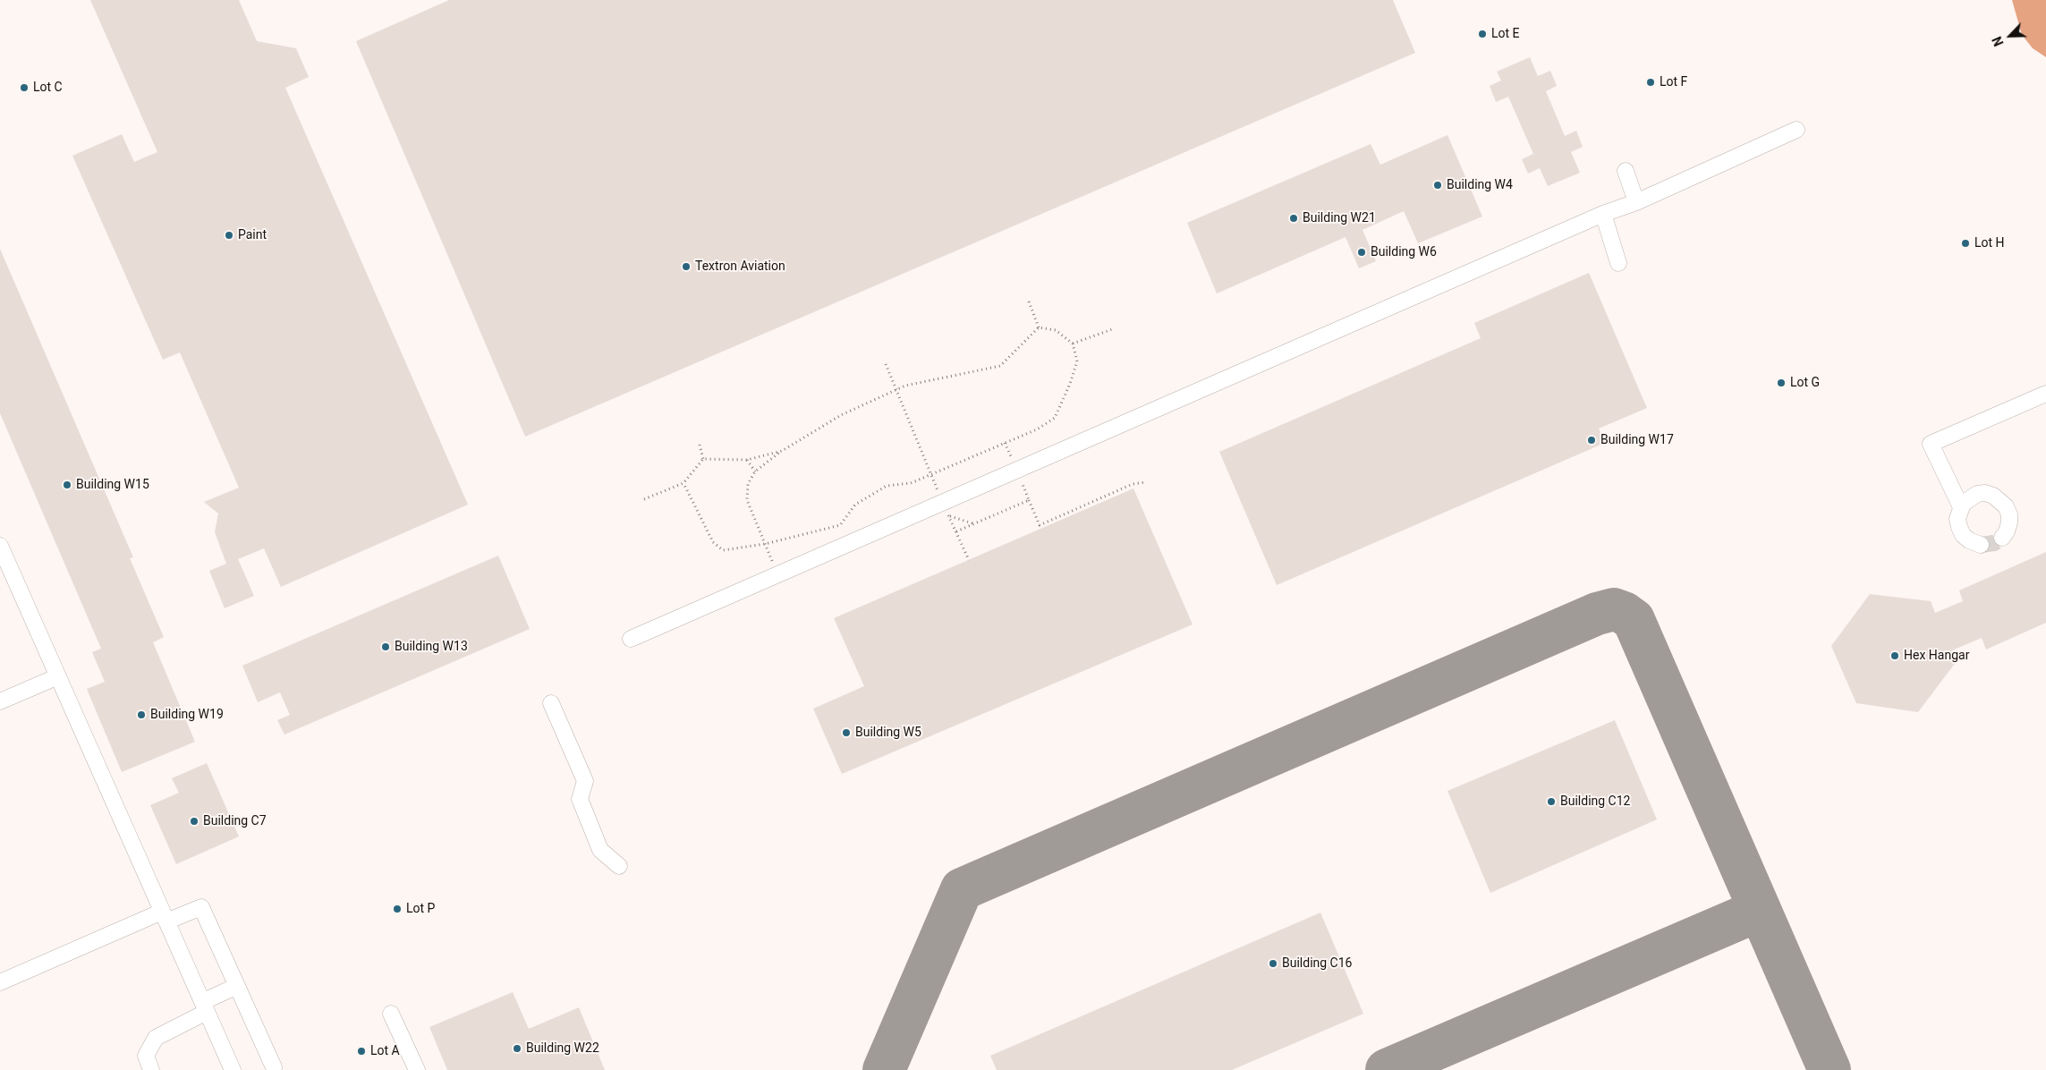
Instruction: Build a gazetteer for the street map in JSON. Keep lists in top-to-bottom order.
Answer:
{
  "places": [
    "Lot E",
    "Lot F",
    "Lot C",
    "Building W4",
    "Building W21",
    "Paint",
    "Lot H",
    "Building W6",
    "Textron Aviation",
    "Lot G",
    "Building W17",
    "Building W15",
    "Building W13",
    "Hex Hangar",
    "Building W19",
    "Building W5",
    "Building C12",
    "Building C7",
    "Lot P",
    "Building C16",
    "Building W22",
    "Lot A"
  ],
  "north": "bottom left"
}
